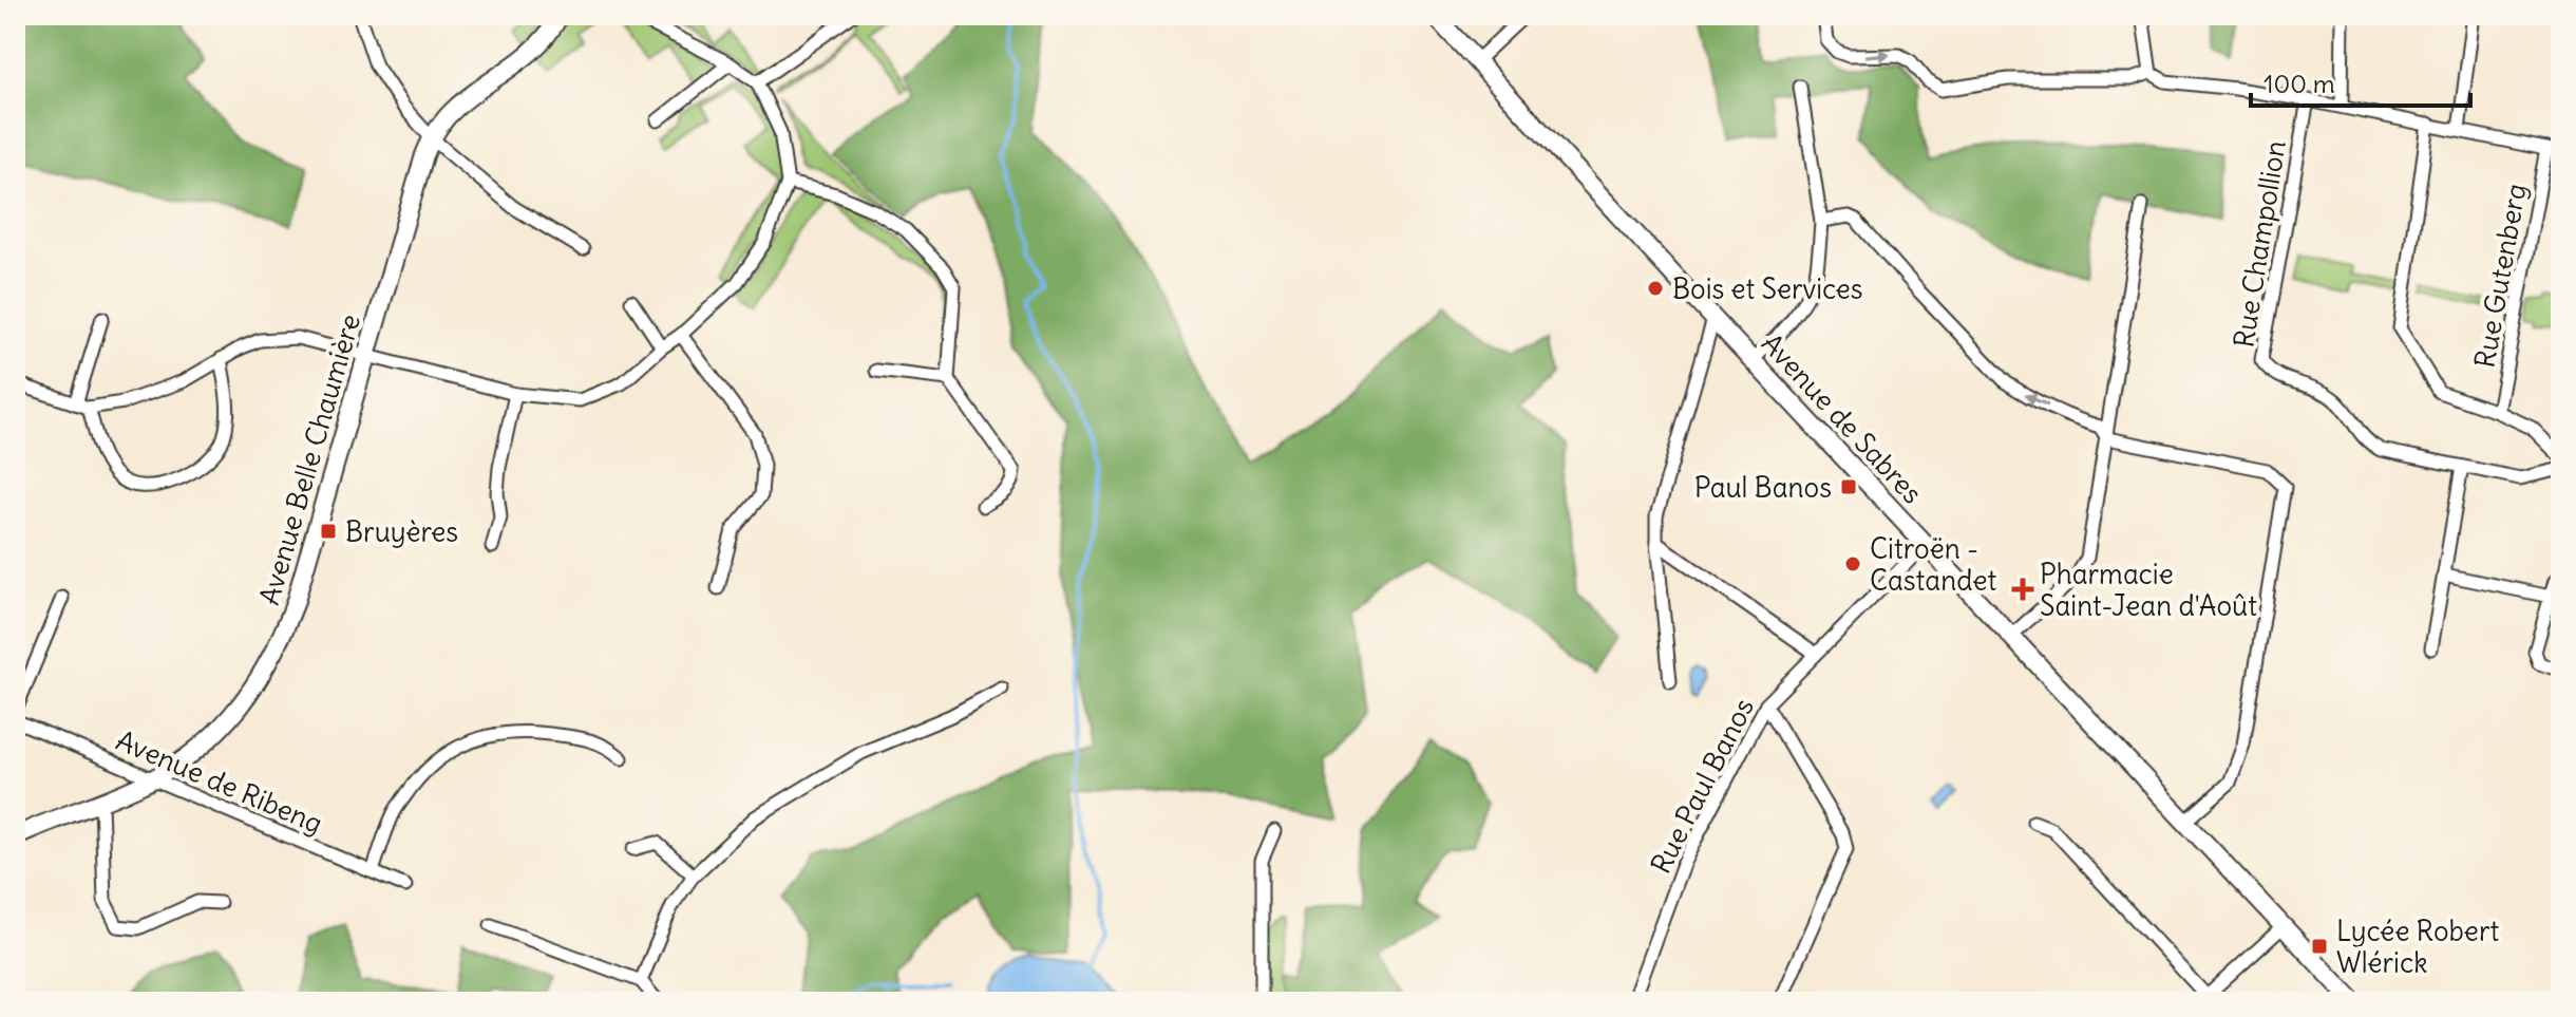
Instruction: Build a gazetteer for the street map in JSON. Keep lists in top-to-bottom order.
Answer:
{
  "streets": {
    "main road": ["Avenue de Sabres", "Avenue Belle Chaumière"],
    "street": [
      "Rue Champollion",
      "Rue Gutenberg",
      "Avenue de Ribeng",
      "Rue Paul Banos"
    ]
  },
  "crossings": [
    ["Avenue de Sabres", "Rue Paul Banos"],
    ["Avenue Belle Chaumière", "Avenue de Ribeng"]
  ],
  "places": {
    "other": ["Bois et Services", "Citroën - Castandet"],
    "transit": ["Paul Banos", "Bruyères", "Lycée Robert Wlérick"],
    "health": ["Pharmacie Saint-Jean d'Août"]
  },
  "scale_bar": "100 m"
}
